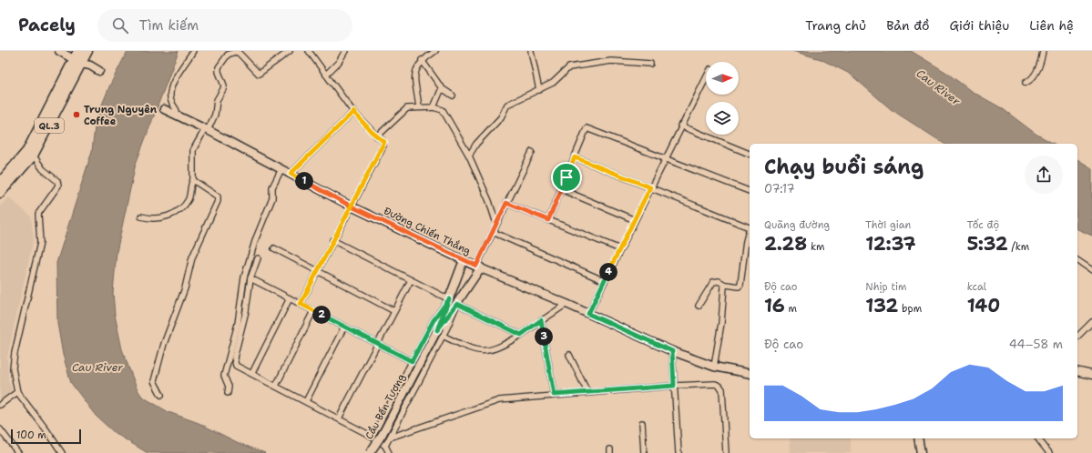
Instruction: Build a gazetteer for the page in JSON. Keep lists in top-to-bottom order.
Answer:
{
  "streets": {
    "highway": ["QL.3"],
    "main road": ["Đường Chiến Thắng", "Cầu Bến Tượng"]
  },
  "water": ["Cau River"],
  "places": ["Trung Nguyên Coffee"],
  "scale_bar": "100 m",
  "north": "right",
  "page": {
    "header": "Pacely",
    "search": "Tìm kiếm",
    "nav": [
      "Trang chủ",
      "Bản đồ",
      "Giới thiệu",
      "Liên hệ"
    ],
    "heading": ["Chạy buổi sáng", "07:17"],
    "pins": [
      "1",
      "4",
      "2",
      "3"
    ],
    "stats": [
      ["Quãng đường", "2.28 km"],
      ["Thời gian", "12:37"],
      ["Tốc độ", "5:32 /km"],
      ["Độ cao", "16 m"],
      ["Nhịp tim", "132 bpm"],
      ["kcal", "140"]
    ],
    "chart": ["Độ cao", "44–58 m"],
    "scale": "100 m"
  }
}
